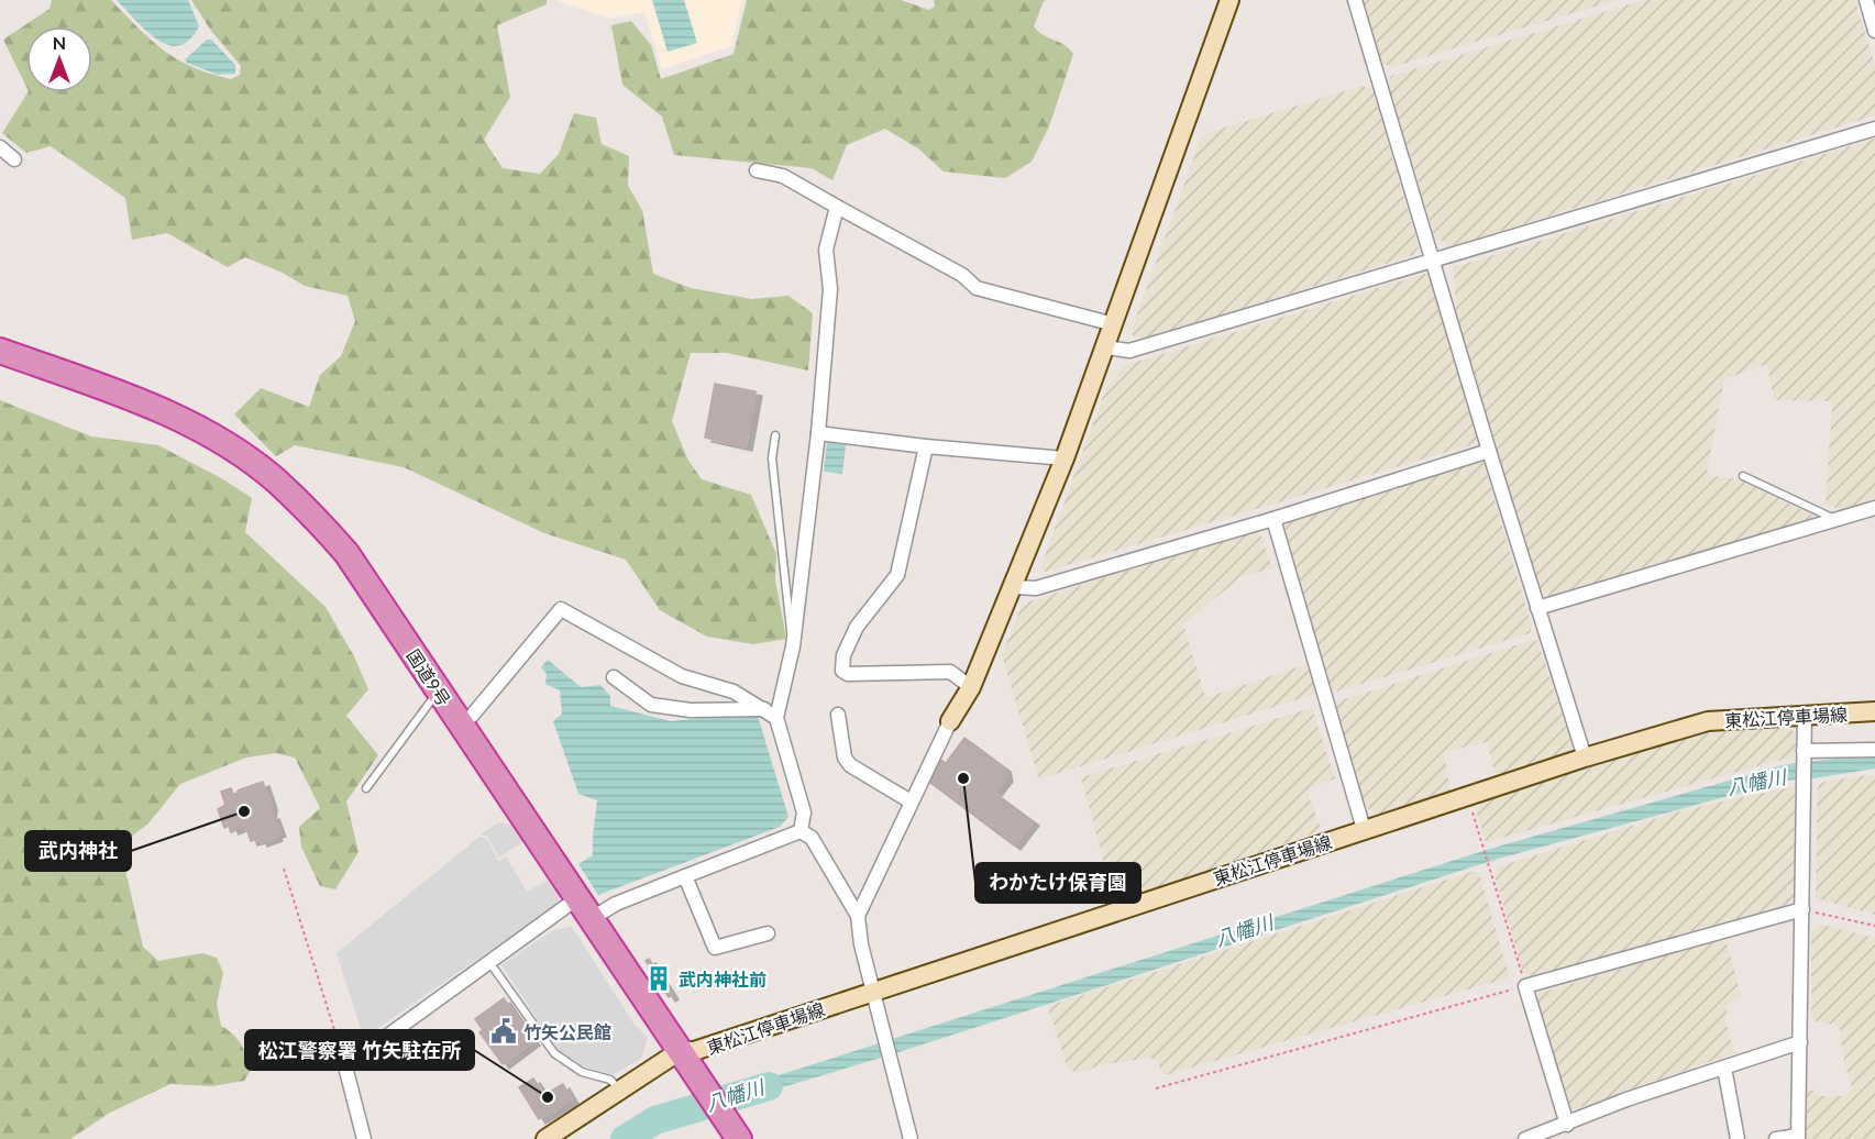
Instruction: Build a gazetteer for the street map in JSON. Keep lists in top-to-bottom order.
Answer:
{
  "streets": {
    "highway": ["国道9号"],
    "main road": ["東松江停車場線"]
  },
  "crossings": [
    ["国道9号", "東松江停車場線"]
  ],
  "water": ["八幡川"],
  "places": {
    "other": ["わかたけ保育園", "武内神社", "松江警察署 竹矢駐在所"],
    "building": ["武内神社前"],
    "public building": ["竹矢公民館"]
  },
  "north": "top"
}
